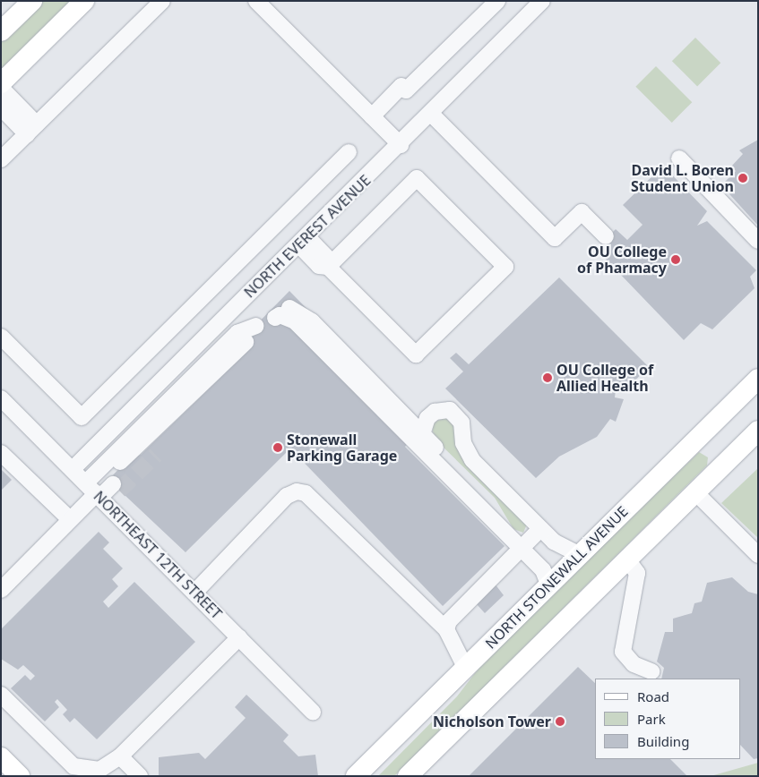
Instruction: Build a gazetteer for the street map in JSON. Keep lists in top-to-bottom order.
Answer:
{
  "streets": {
    "main road": ["NORTH STONEWALL AVENUE"],
    "street": ["NORTH EVEREST AVENUE", "NORTHEAST 12TH STREET"]
  },
  "crossings": [
    ["NORTH EVEREST AVENUE", "NORTHEAST 12TH STREET"]
  ],
  "places": [
    "David L. Boren Student Union",
    "OU College of Pharmacy",
    "OU College of Allied Health",
    "Stonewall Parking Garage",
    "Nicholson Tower"
  ],
  "legend": ["Road", "Park", "Building"]
}
